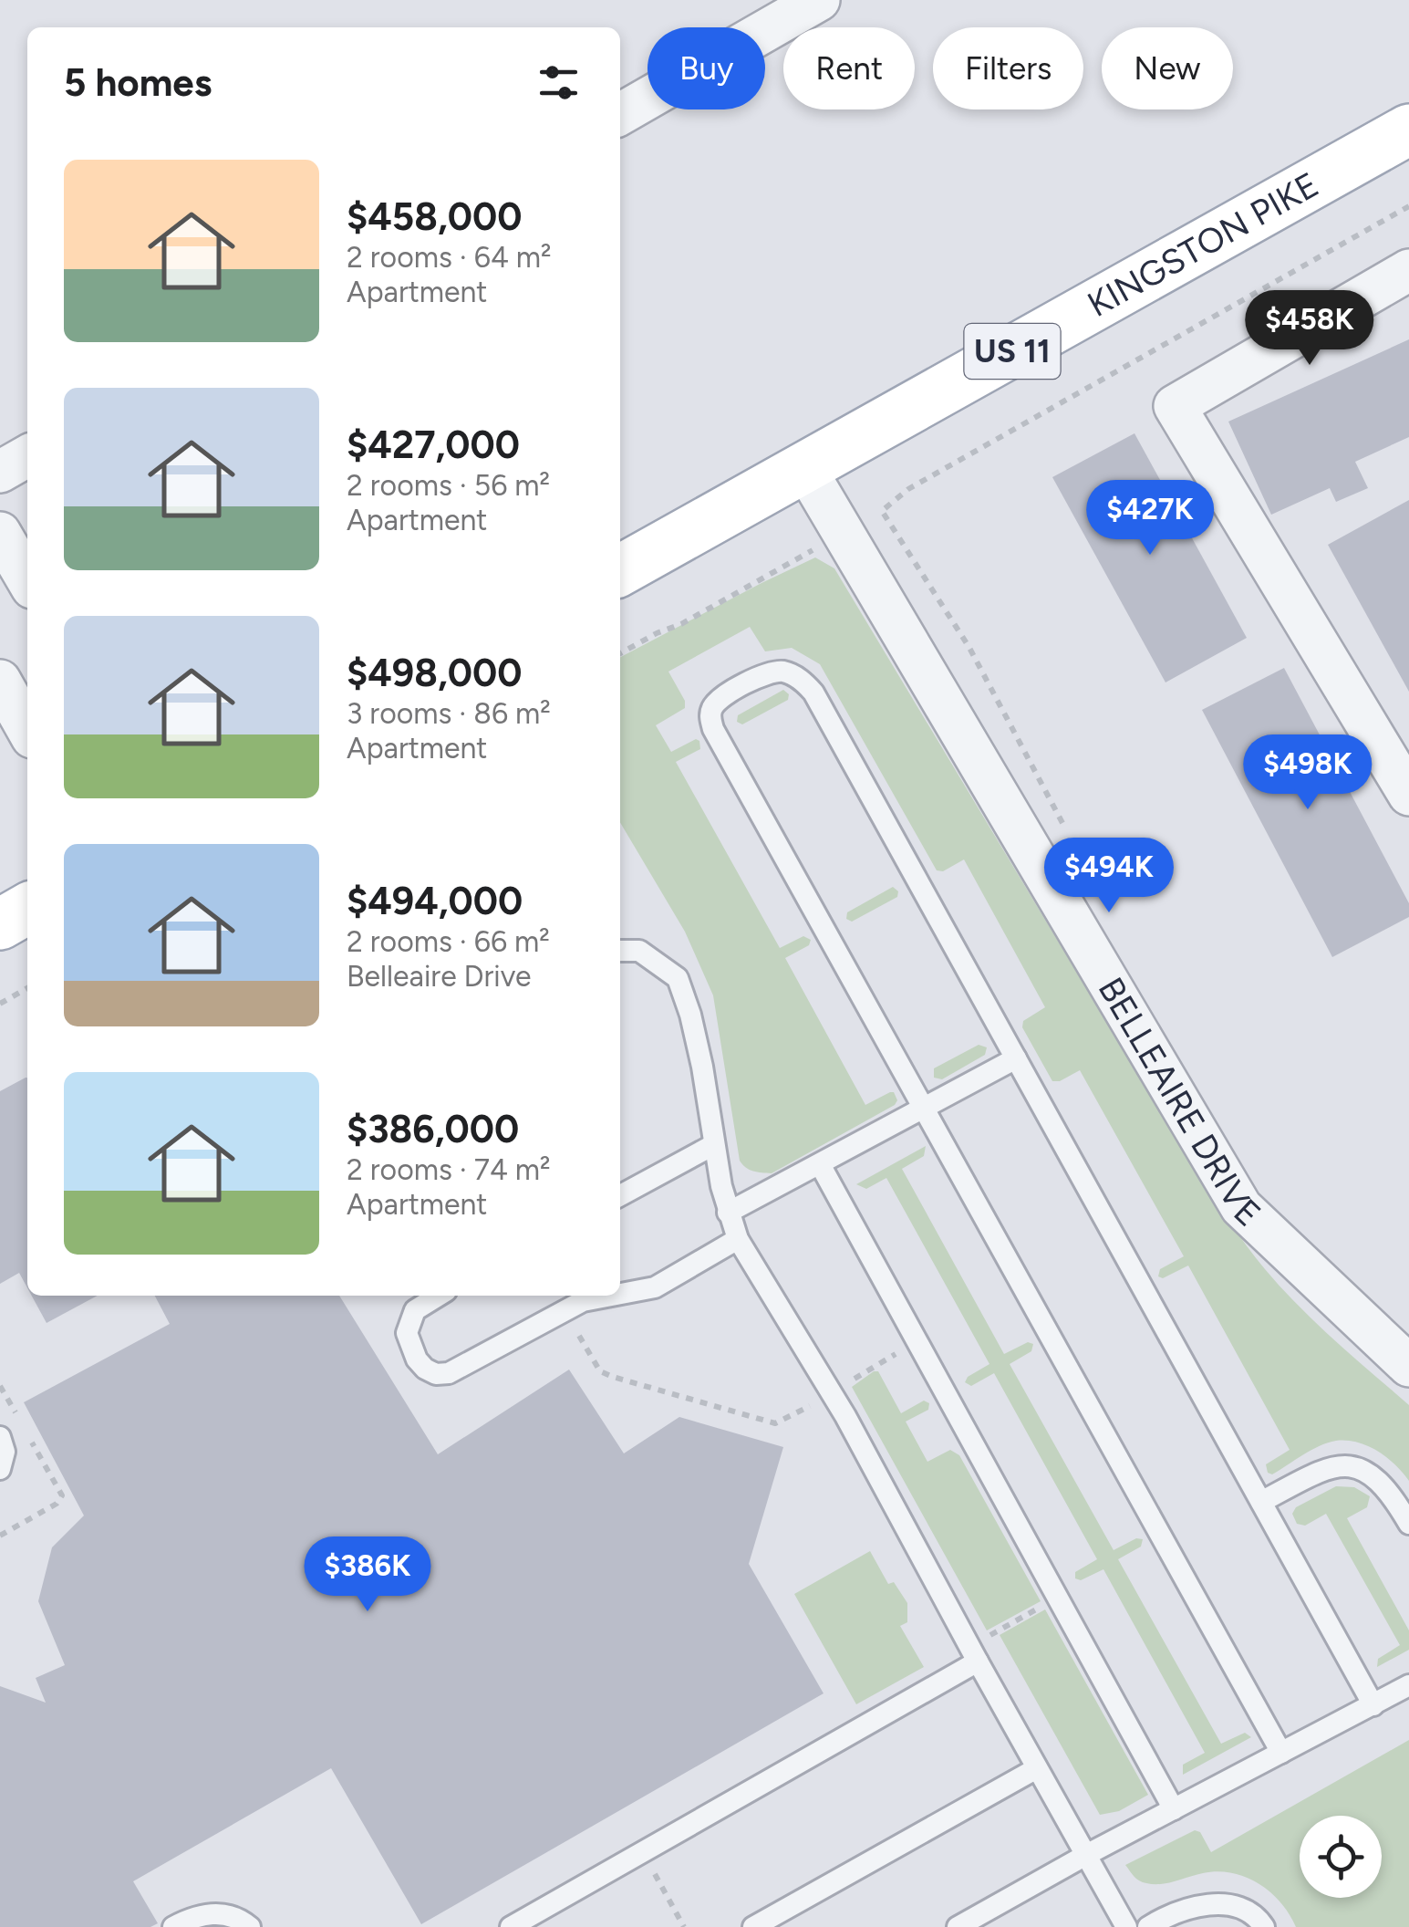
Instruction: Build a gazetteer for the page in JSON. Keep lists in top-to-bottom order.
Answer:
{
  "streets": {
    "main road": ["KINGSTON PIKE", "US 11"],
    "street": ["BELLEAIRE DRIVE"]
  },
  "crossings": [
    ["KINGSTON PIKE", "BELLEAIRE DRIVE"]
  ],
  "page": {
    "chip": [
      "Buy",
      "Rent",
      "Filters",
      "New"
    ],
    "heading": "5 homes",
    "list": [
      {
        "name": "$458,000",
        "note": "2 rooms · 64 m² · Apartment"
      },
      {
        "name": "$427,000",
        "note": "2 rooms · 56 m² · Apartment"
      },
      {
        "name": "$498,000",
        "note": "3 rooms · 86 m² · Apartment"
      },
      {
        "name": "$494,000",
        "note": "2 rooms · 66 m² · Belleaire Drive"
      },
      {
        "name": "$386,000",
        "note": "2 rooms · 74 m² · Apartment"
      }
    ],
    "price": [
      "$458K",
      "$427K",
      "$498K",
      "$494K",
      "$386K"
    ]
  }
}
